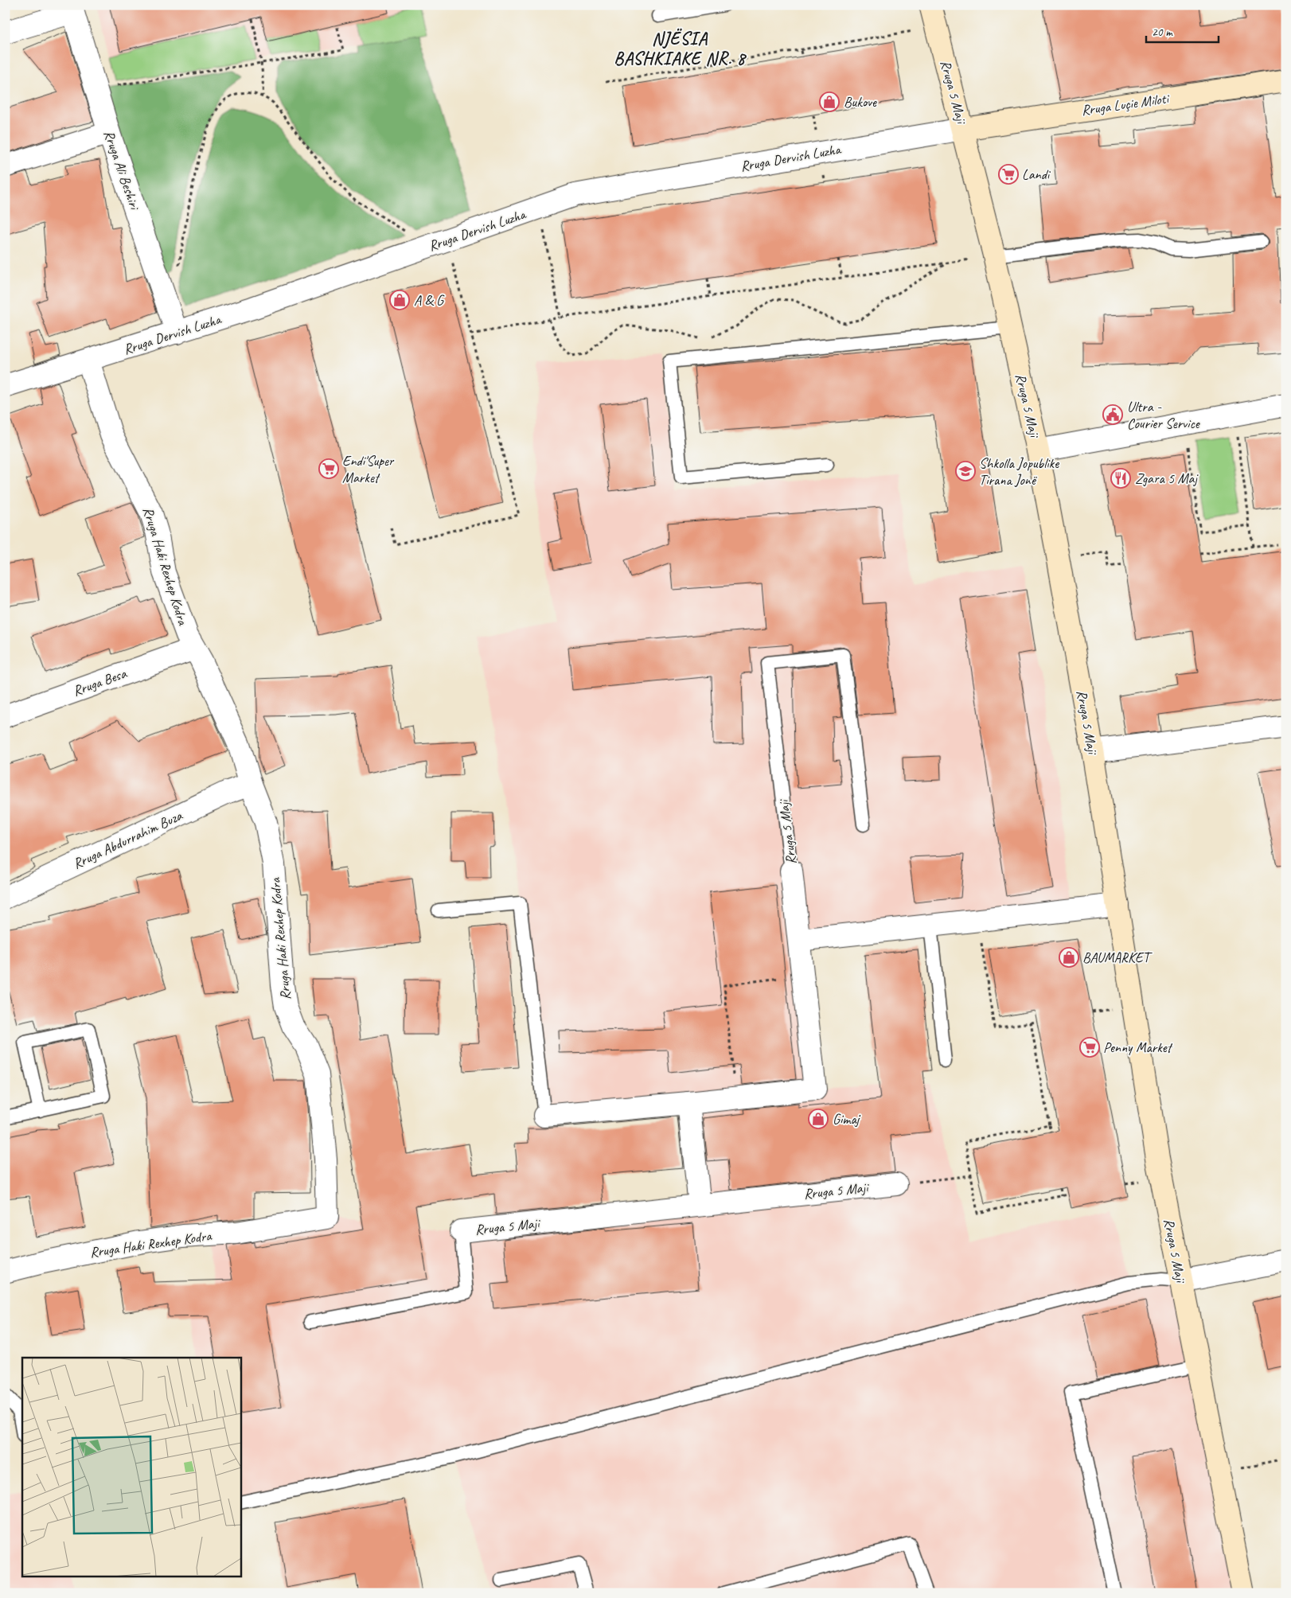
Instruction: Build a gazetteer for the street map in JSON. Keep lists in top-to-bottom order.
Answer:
{
  "streets": {
    "main road": ["Rruga 5 Maji", "Rruga Luçie Miloti"],
    "street": [
      "Rruga Dervish Luzha",
      "Rruga Ali Beshiri",
      "Rruga Haki Rexhep Kodra",
      "Rruga Besa",
      "Rruga Abdurrahim Buza"
    ]
  },
  "crossings": [
    ["Rruga 5 Maji", "Rruga Luçie Miloti"],
    ["Rruga 5 Maji", "Rruga Dervish Luzha"],
    ["Rruga Luçie Miloti", "Rruga Dervish Luzha"],
    ["Rruga Dervish Luzha", "Rruga Ali Beshiri"],
    ["Rruga Dervish Luzha", "Rruga Haki Rexhep Kodra"],
    ["Rruga Haki Rexhep Kodra", "Rruga Besa"],
    ["Rruga Haki Rexhep Kodra", "Rruga Abdurrahim Buza"]
  ],
  "districts": ["NJËSIA BASHKIAKE NR. 8"],
  "places": {
    "shop": [
      "Bukove",
      "A & G",
      "BAUMARKET",
      "Gimaj"
    ],
    "supermarket": ["Landi", "Endi'Super Market", "Penny Market"],
    "public building": ["Ultra - Courier Service"],
    "school or university": ["Shkolla Jopublike Tirana Jonë"],
    "restaurant": ["Zgara 5 Maj"]
  },
  "scale_bar": "20 m"
}
